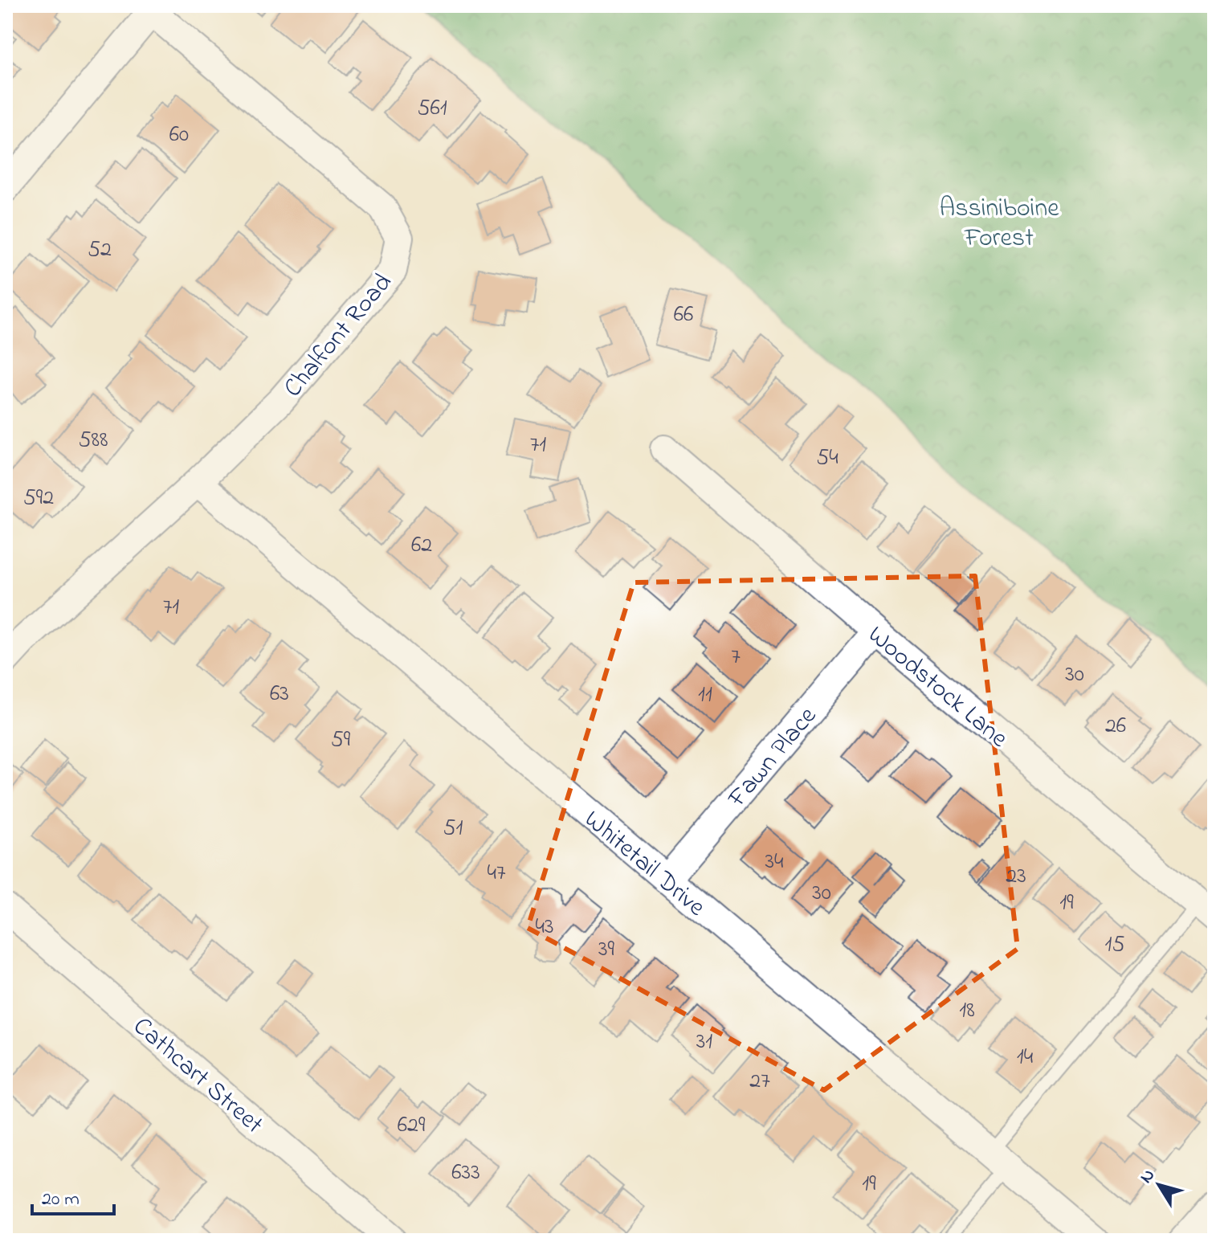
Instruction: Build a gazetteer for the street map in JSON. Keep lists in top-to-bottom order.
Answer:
{
  "streets": {
    "street": [
      "Chalfont Road",
      "Woodstock Lane",
      "Fawn Place",
      "Whitetail Drive",
      "Cathcart Street"
    ]
  },
  "crossings": [
    ["Chalfont Road", "Whitetail Drive"],
    ["Woodstock Lane", "Fawn Place"],
    ["Fawn Place", "Whitetail Drive"]
  ],
  "parks": ["Assiniboine Forest"],
  "house_numbers": [
    "561",
    "60",
    "52",
    "66",
    "588",
    "71",
    "54",
    "592",
    "62",
    "71",
    "7",
    "30",
    "63",
    "11",
    "26",
    "59",
    "51",
    "34",
    "47",
    "23",
    "30",
    "19",
    "43",
    "15",
    "39",
    "18",
    "31",
    "14",
    "27",
    "629",
    "633",
    "19"
  ],
  "scale_bar": "20 m",
  "north": "top left"
}
